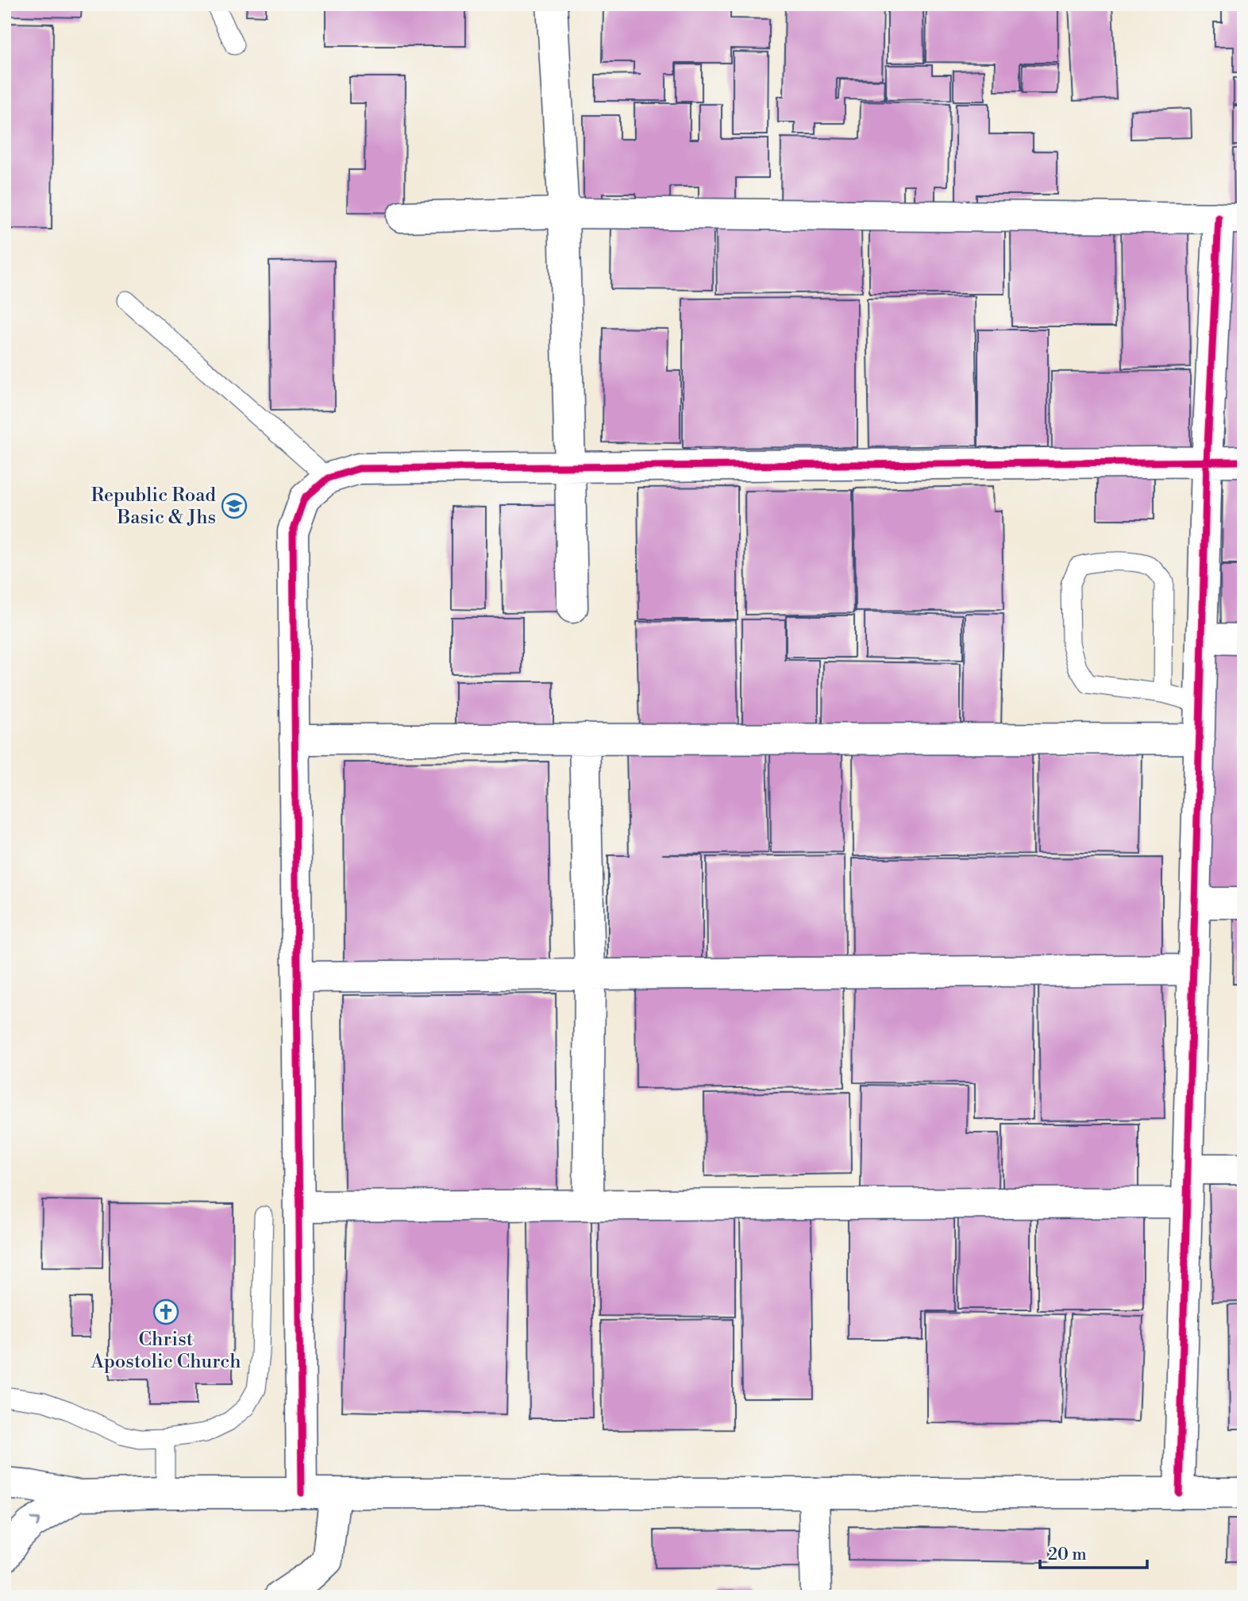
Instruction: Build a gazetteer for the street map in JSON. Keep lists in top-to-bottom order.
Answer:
{
  "places": {
    "school or university": ["Republic Road Basic & Jhs"],
    "church": ["Christ Apostolic Church"]
  },
  "scale_bar": "20 m"
}
